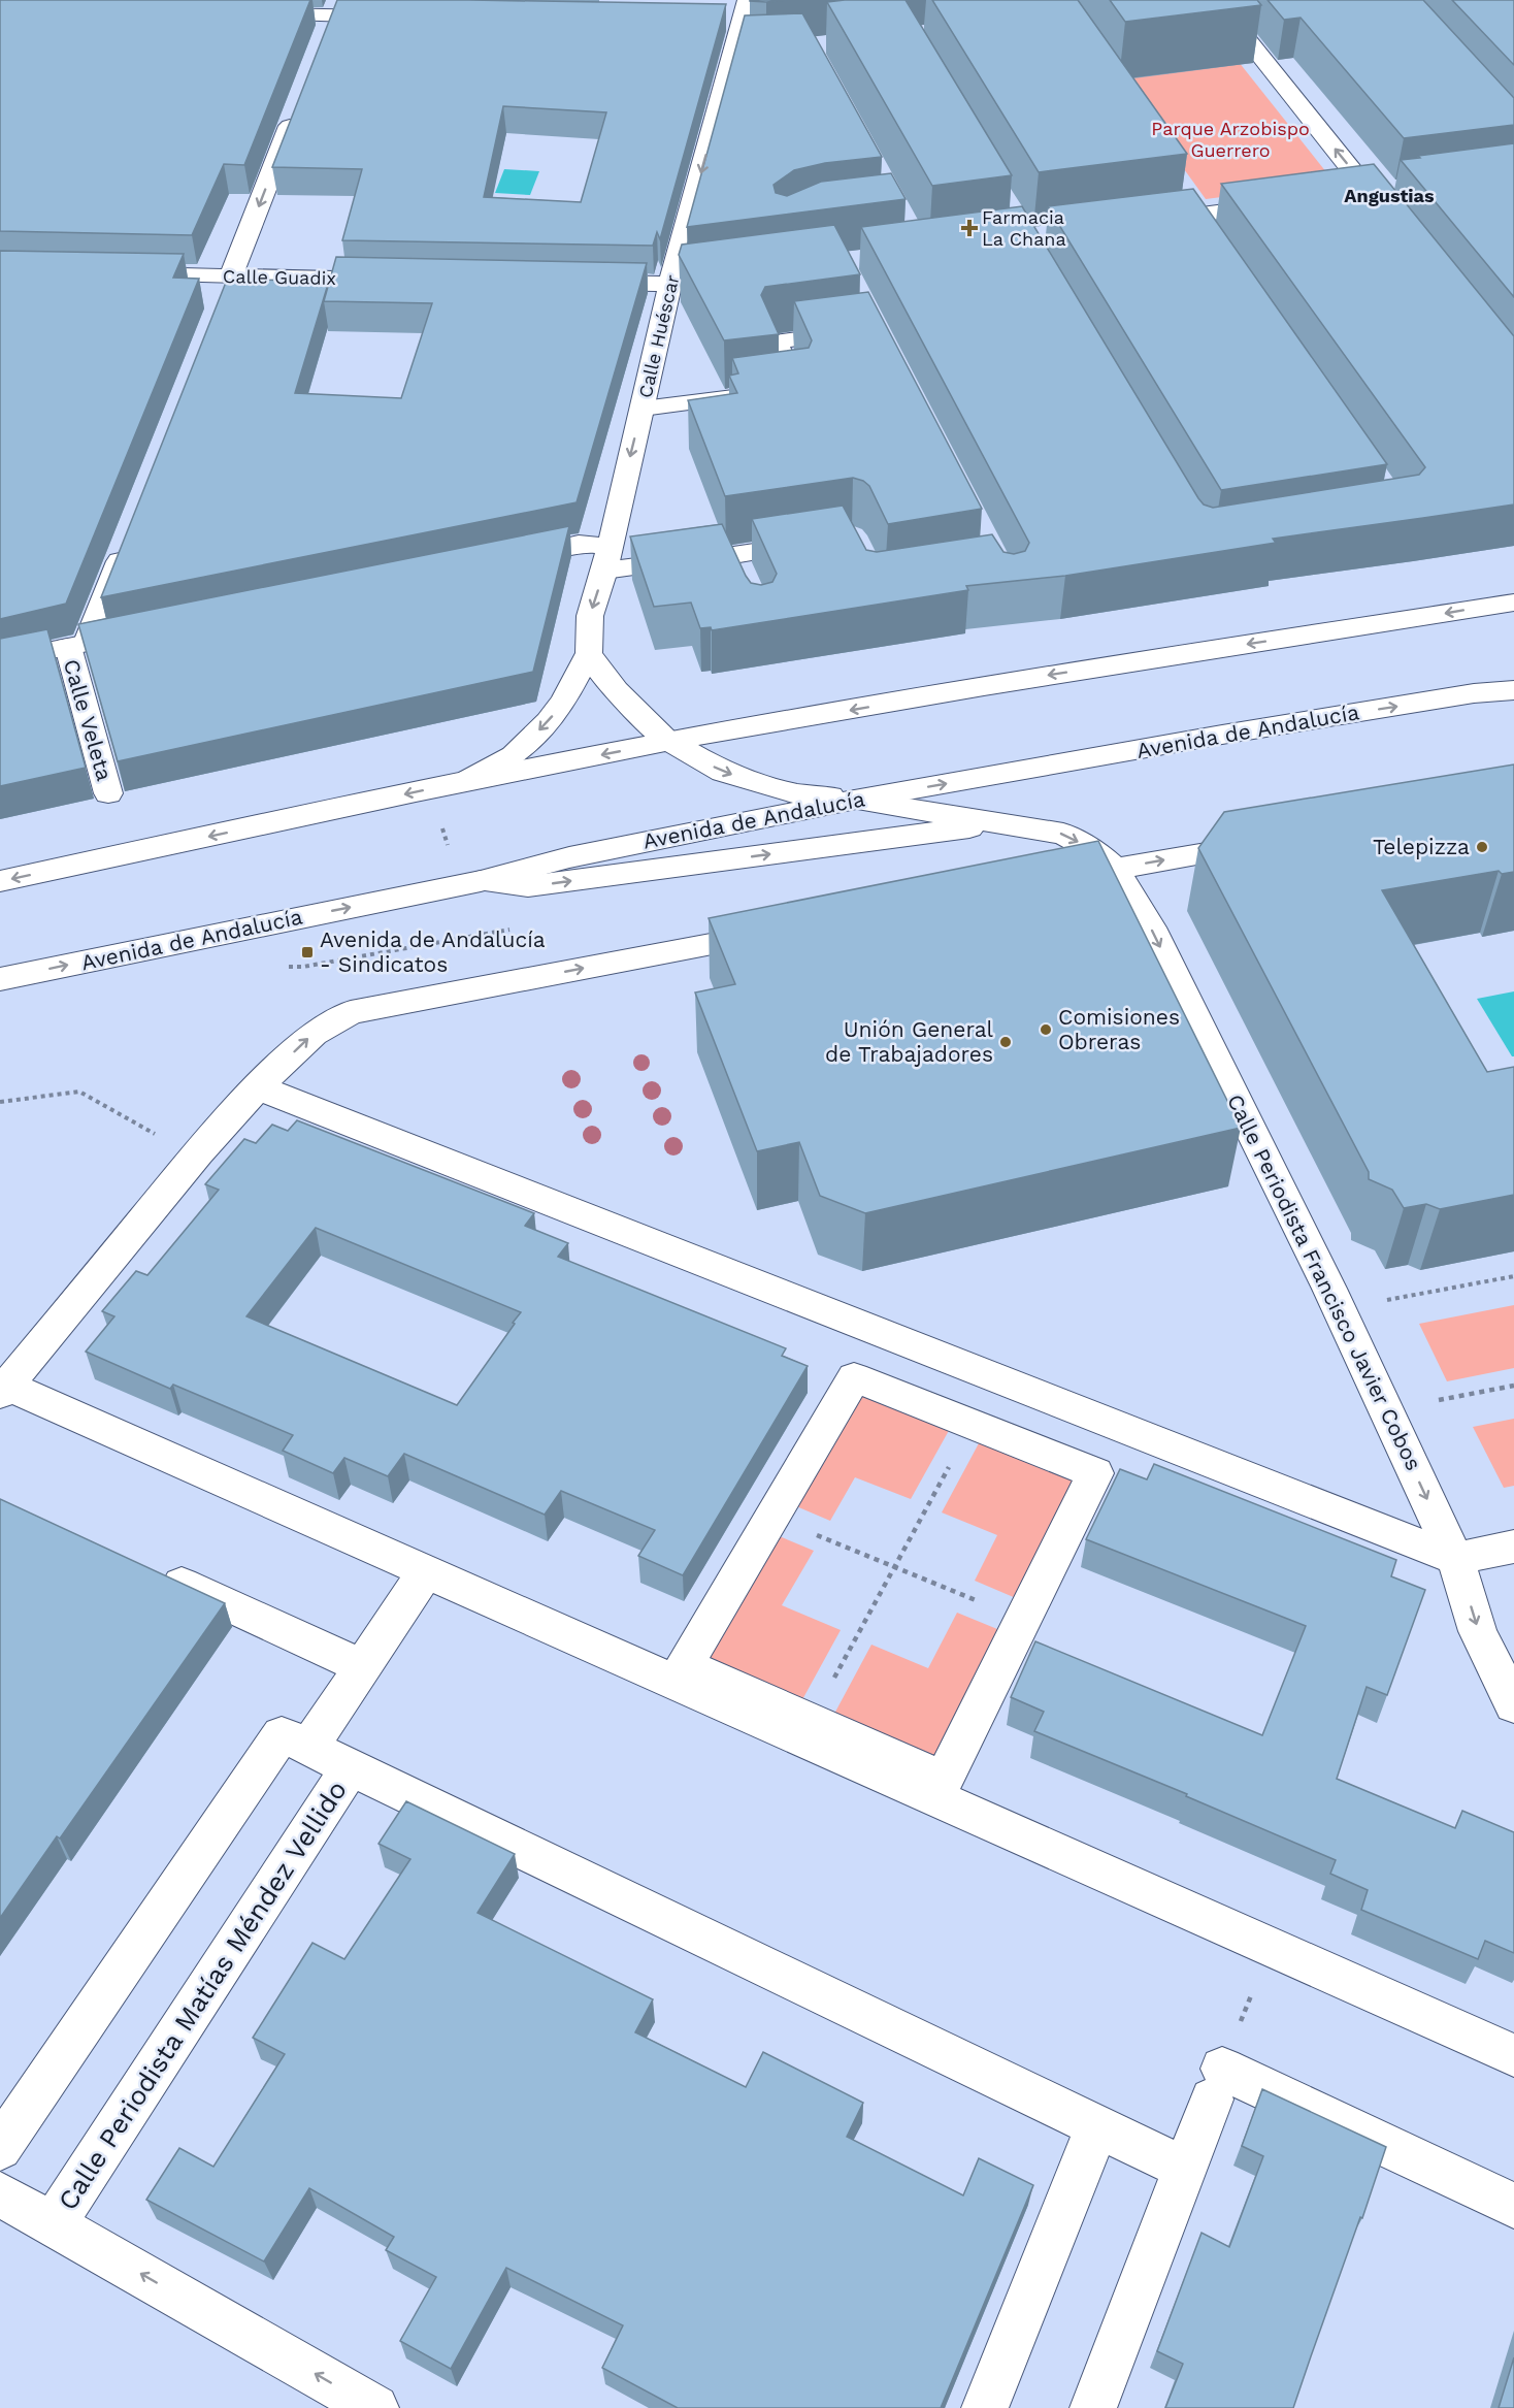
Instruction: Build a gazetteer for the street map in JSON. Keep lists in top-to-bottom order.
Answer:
{
  "streets": {
    "street": [
      "Calle Guadix",
      "Calle Huéscar",
      "Calle Veleta",
      "Avenida de Andalucía",
      "Calle Periodista Francisco Javier Cobos",
      "Calle Periodista Matías Méndez Vellido"
    ]
  },
  "one_way": ["Calle Huéscar", "Calle Periodista Francisco Javier Cobos"],
  "districts": ["Angustias"],
  "parks": ["Parque Arzobispo Guerrero"],
  "places": {
    "health": ["Farmacia La Chana"],
    "other": ["Telepizza", "Comisiones Obreras", "Unión General de Trabajadores"],
    "transit": ["Avenida de Andalucía - Sindicatos"]
  }
}
